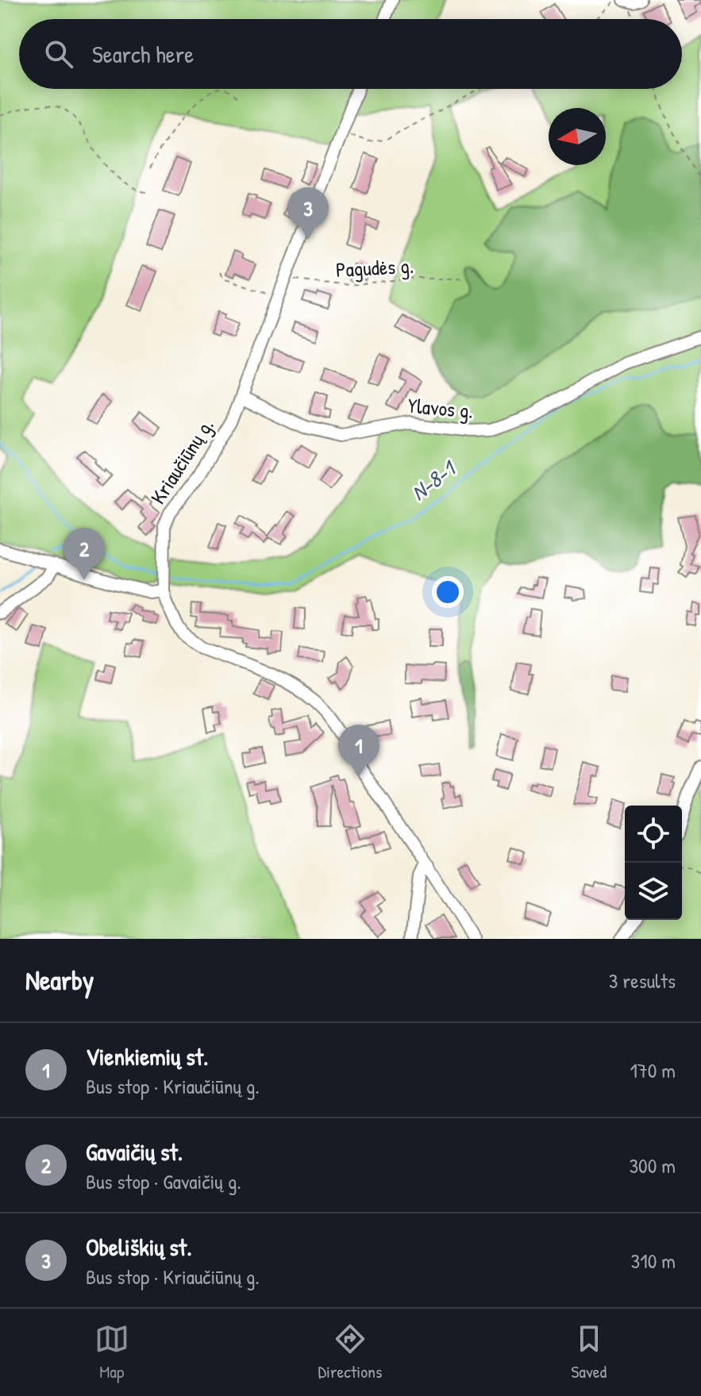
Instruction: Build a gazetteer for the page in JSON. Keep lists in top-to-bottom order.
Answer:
{
  "streets": {
    "street": ["Ylavos g.", "Kriaučiūnų g."],
    "path": ["Pagudės g."]
  },
  "crossings": [
    ["Pagudės g.", "Kriaučiūnų g."],
    ["Ylavos g.", "Kriaučiūnų g."]
  ],
  "water": ["N-8-1"],
  "north": "left",
  "page": {
    "search": "Search here",
    "pins": ["3", "2", "1"],
    "heading": ["Nearby", "3 results"],
    "list": [
      {
        "mark": "1",
        "name": "Vienkiemių st.",
        "note": "Bus stop · Kriaučiūnų g.",
        "value": "170 m"
      },
      {
        "mark": "2",
        "name": "Gavaičių st.",
        "note": "Bus stop · Gavaičių g.",
        "value": "300 m"
      },
      {
        "mark": "3",
        "name": "Obeliškių st.",
        "note": "Bus stop · Kriaučiūnų g.",
        "value": "310 m"
      }
    ],
    "nav": ["Map", "Directions", "Saved"]
  }
}
